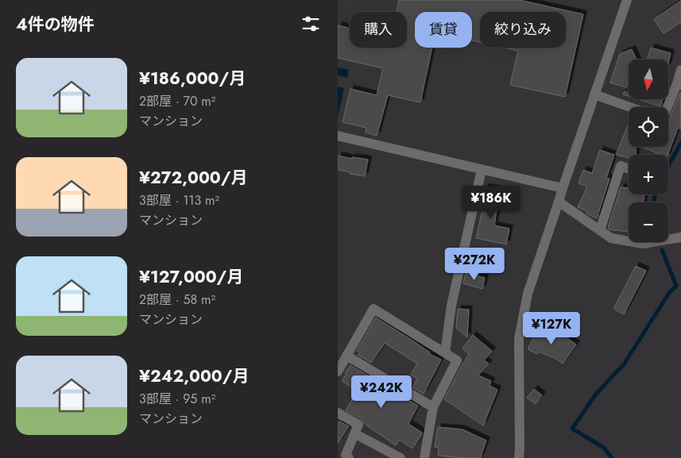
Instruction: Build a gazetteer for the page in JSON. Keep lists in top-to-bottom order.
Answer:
{
  "north": "bottom",
  "page": {
    "heading": "4件の物件",
    "chip": ["購入", "賃貸", "絞り込み"],
    "list": [
      {
        "name": "¥186,000/月",
        "note": "2部屋 · 70 m² · マンション"
      },
      {
        "name": "¥272,000/月",
        "note": "3部屋 · 113 m² · マンション"
      },
      {
        "name": "¥127,000/月",
        "note": "2部屋 · 58 m² · マンション"
      },
      {
        "name": "¥242,000/月",
        "note": "3部屋 · 95 m² · マンション"
      }
    ],
    "map_buttons": ["+", "−"],
    "price": [
      "¥186K",
      "¥272K",
      "¥127K",
      "¥242K"
    ]
  }
}
